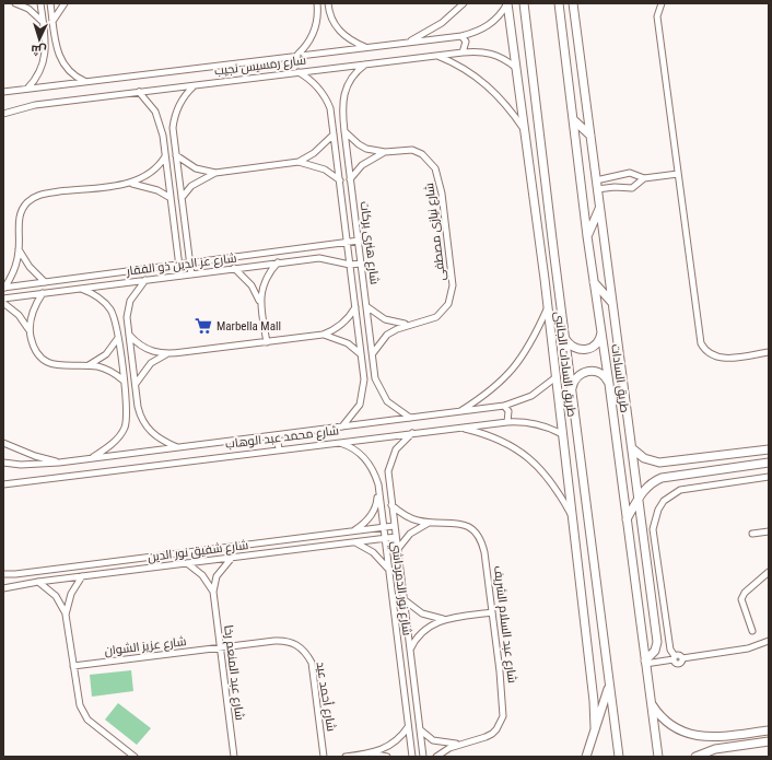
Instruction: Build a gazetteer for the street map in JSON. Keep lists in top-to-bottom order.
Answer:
{
  "streets": {
    "street": [
      "شارع رمسيس نجيب",
      "شارع نيازى مصطفى",
      "شارع هنرى بركات",
      "شارع عز الدين ذو الفقار",
      "طريق السادات الجانبى",
      "طريق السادات",
      "شارع محمد عبد الوهاب",
      "شارع شفيق نور الدين",
      "شارع نور الدمرداشي",
      "شارع عبد السلام الشريف",
      "شارع عزيز الشوان",
      "شارع عبد المنعم رخا",
      "شارع أحمد عيد"
    ]
  },
  "crossings": [
    ["شارع رمسيس نجيب", "شارع هنرى بركات"],
    ["شارع رمسيس نجيب", "طريق السادات الجانبى"],
    ["شارع نيازى مصطفى", "شارع هنرى بركات"],
    ["شارع هنرى بركات", "شارع عز الدين ذو الفقار"],
    ["شارع هنرى بركات", "شارع محمد عبد الوهاب"],
    ["طريق السادات الجانبى", "شارع محمد عبد الوهاب"],
    ["شارع محمد عبد الوهاب", "شارع نور الدمرداشي"],
    ["شارع شفيق نور الدين", "شارع نور الدمرداشي"],
    ["شارع شفيق نور الدين", "شارع عبد المنعم رخا"],
    ["شارع نور الدمرداشي", "شارع عبد السلام الشريف"],
    ["شارع عزيز الشوان", "شارع عبد المنعم رخا"],
    ["شارع عزيز الشوان", "شارع أحمد عيد"],
    ["شارع عبد المنعم رخا", "شارع أحمد عيد"]
  ],
  "places": {
    "supermarket": ["Marbella Mall"]
  },
  "north": "bottom"
}
